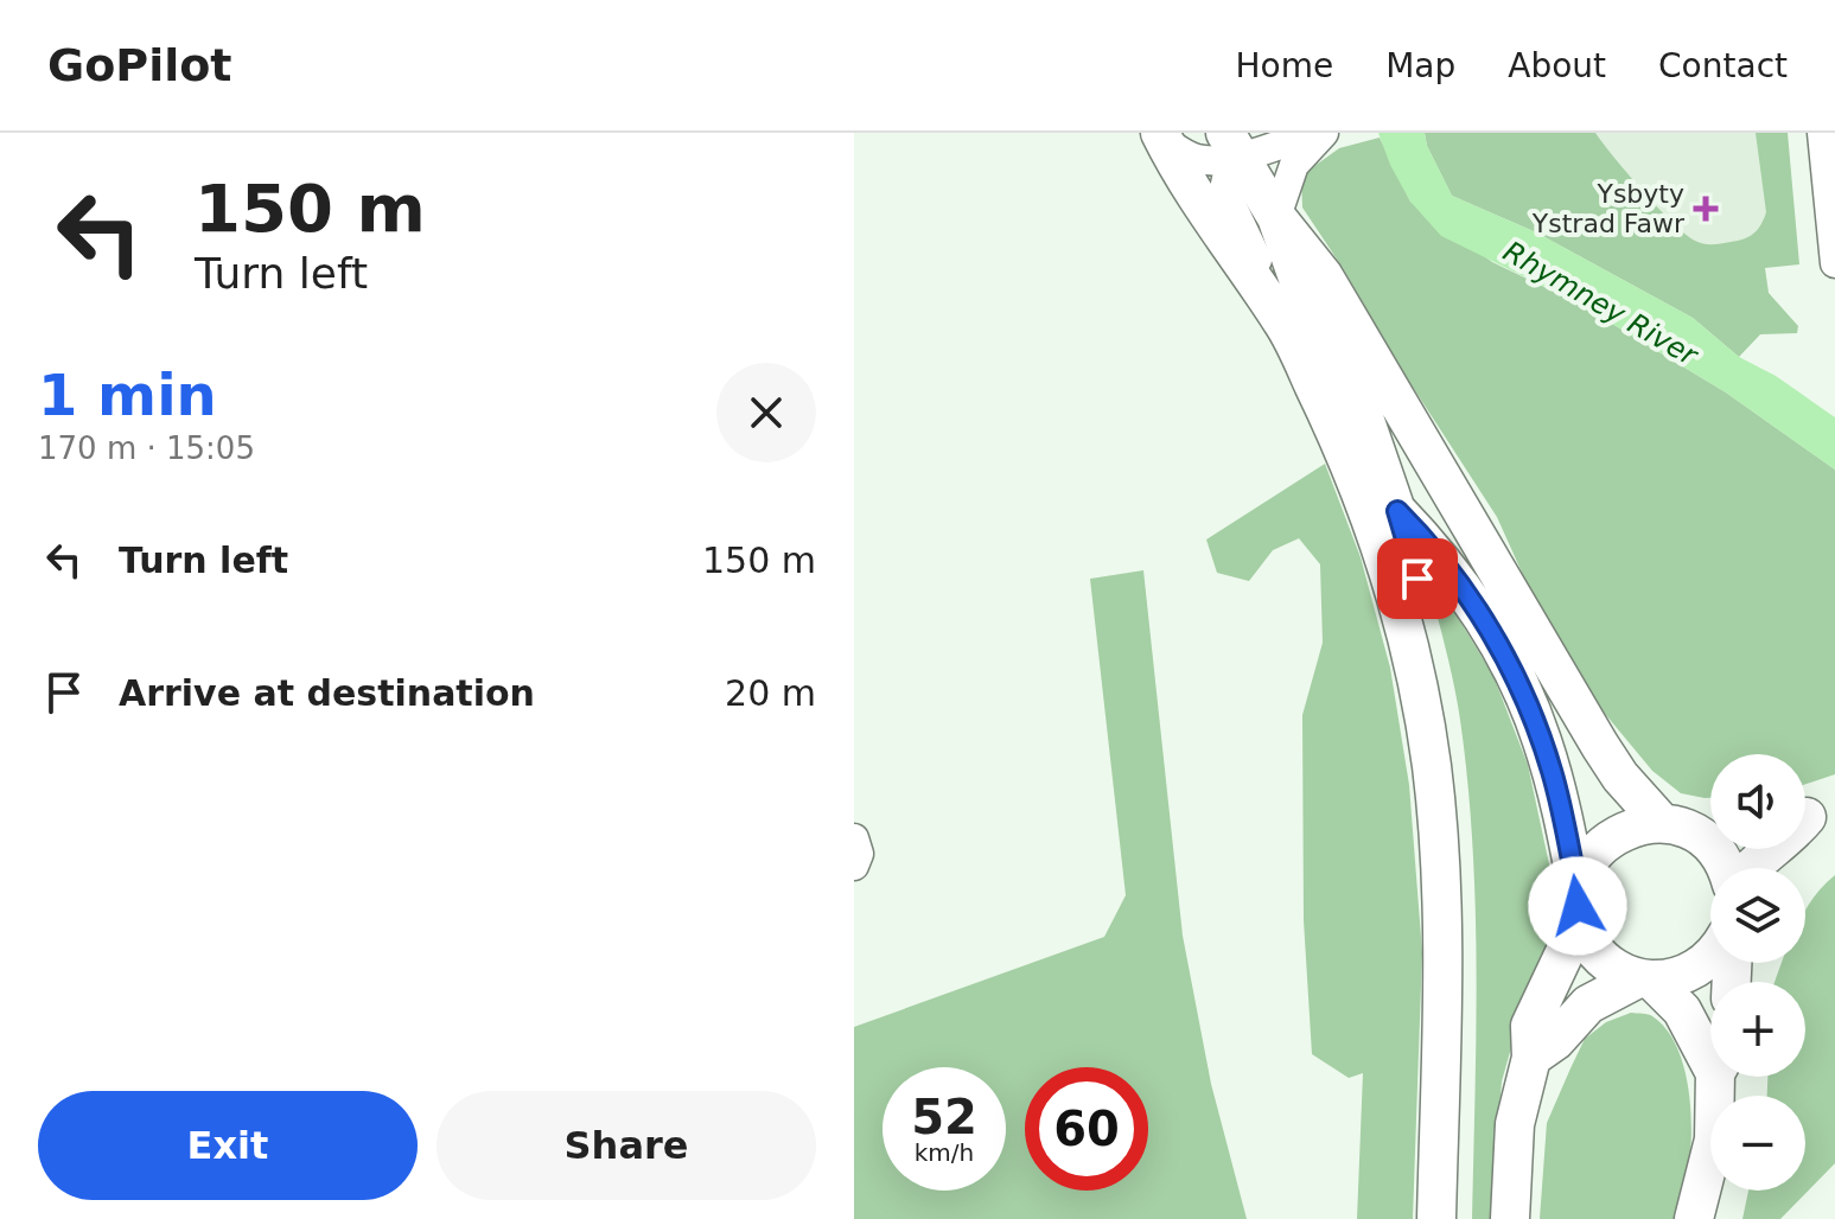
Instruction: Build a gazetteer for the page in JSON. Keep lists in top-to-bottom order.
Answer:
{
  "water": ["Rhymney River"],
  "places": {
    "health": ["Ysbyty Ystrad Fawr"]
  },
  "page": {
    "header": "GoPilot",
    "nav": [
      "Home",
      "Map",
      "About",
      "Contact"
    ],
    "turn": ["150 m", "Turn left"],
    "heading": ["1 min", "170 m · 15:05"],
    "list": [
      {
        "name": "Turn left",
        "value": "150 m"
      },
      {
        "name": "Arrive at destination",
        "value": "20 m"
      }
    ],
    "map_buttons": ["+", "−"],
    "speed": "52 km/h",
    "limit": "60",
    "buttons": ["Exit", "Share"]
  }
}
